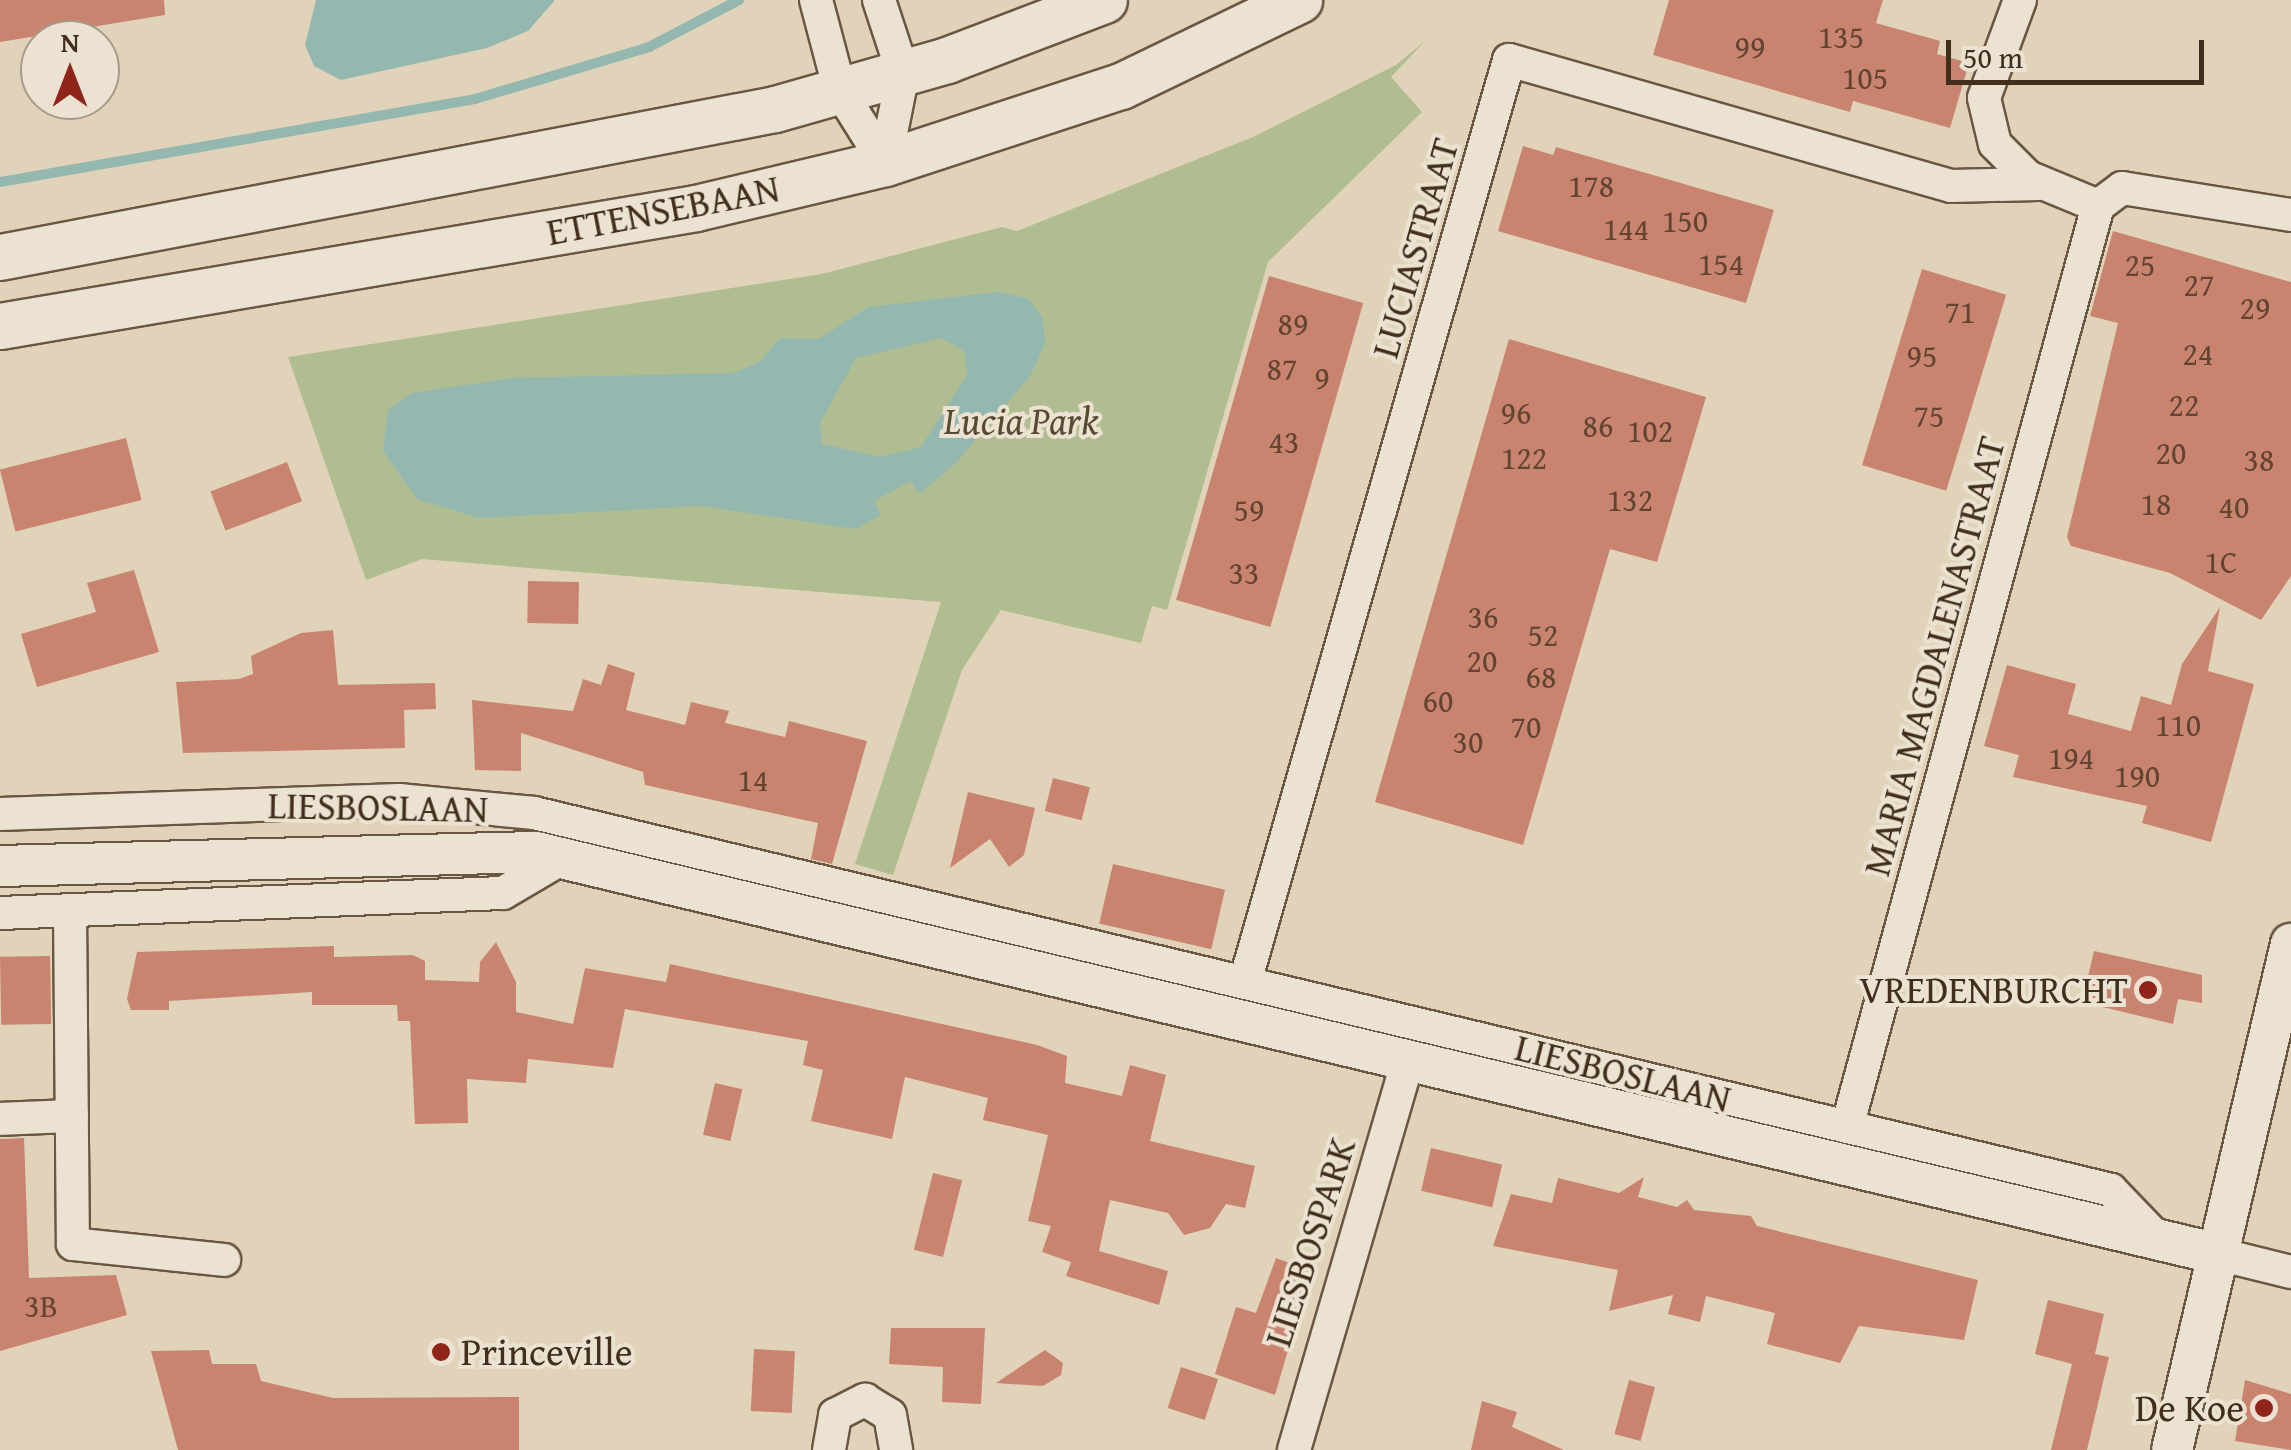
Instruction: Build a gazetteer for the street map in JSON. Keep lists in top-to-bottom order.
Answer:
{
  "streets": {
    "main road": ["ETTENSEBAAN"],
    "street": [
      "LUCIASTRAAT",
      "MARIA MAGDALENASTRAAT",
      "LIESBOSLAAN",
      "LIESBOSPARK"
    ]
  },
  "crossings": [
    ["LUCIASTRAAT", "LIESBOSLAAN"],
    ["MARIA MAGDALENASTRAAT", "LIESBOSLAAN"],
    ["LIESBOSLAAN", "LIESBOSPARK"]
  ],
  "parks": ["Lucia Park"],
  "places": ["VREDENBURCHT", "Princeville", "De Koe"],
  "house_numbers": [
    "135",
    "99",
    "105",
    "178",
    "150",
    "144",
    "154",
    "25",
    "27",
    "29",
    "71",
    "89",
    "24",
    "95",
    "87",
    "9",
    "22",
    "96",
    "75",
    "86",
    "102",
    "43",
    "20",
    "122",
    "38",
    "132",
    "18",
    "40",
    "59",
    "1C",
    "33",
    "36",
    "52",
    "20",
    "68",
    "60",
    "110",
    "70",
    "30",
    "194",
    "190",
    "14",
    "3B"
  ],
  "scale_bar": "50 m",
  "north": "top"
}
